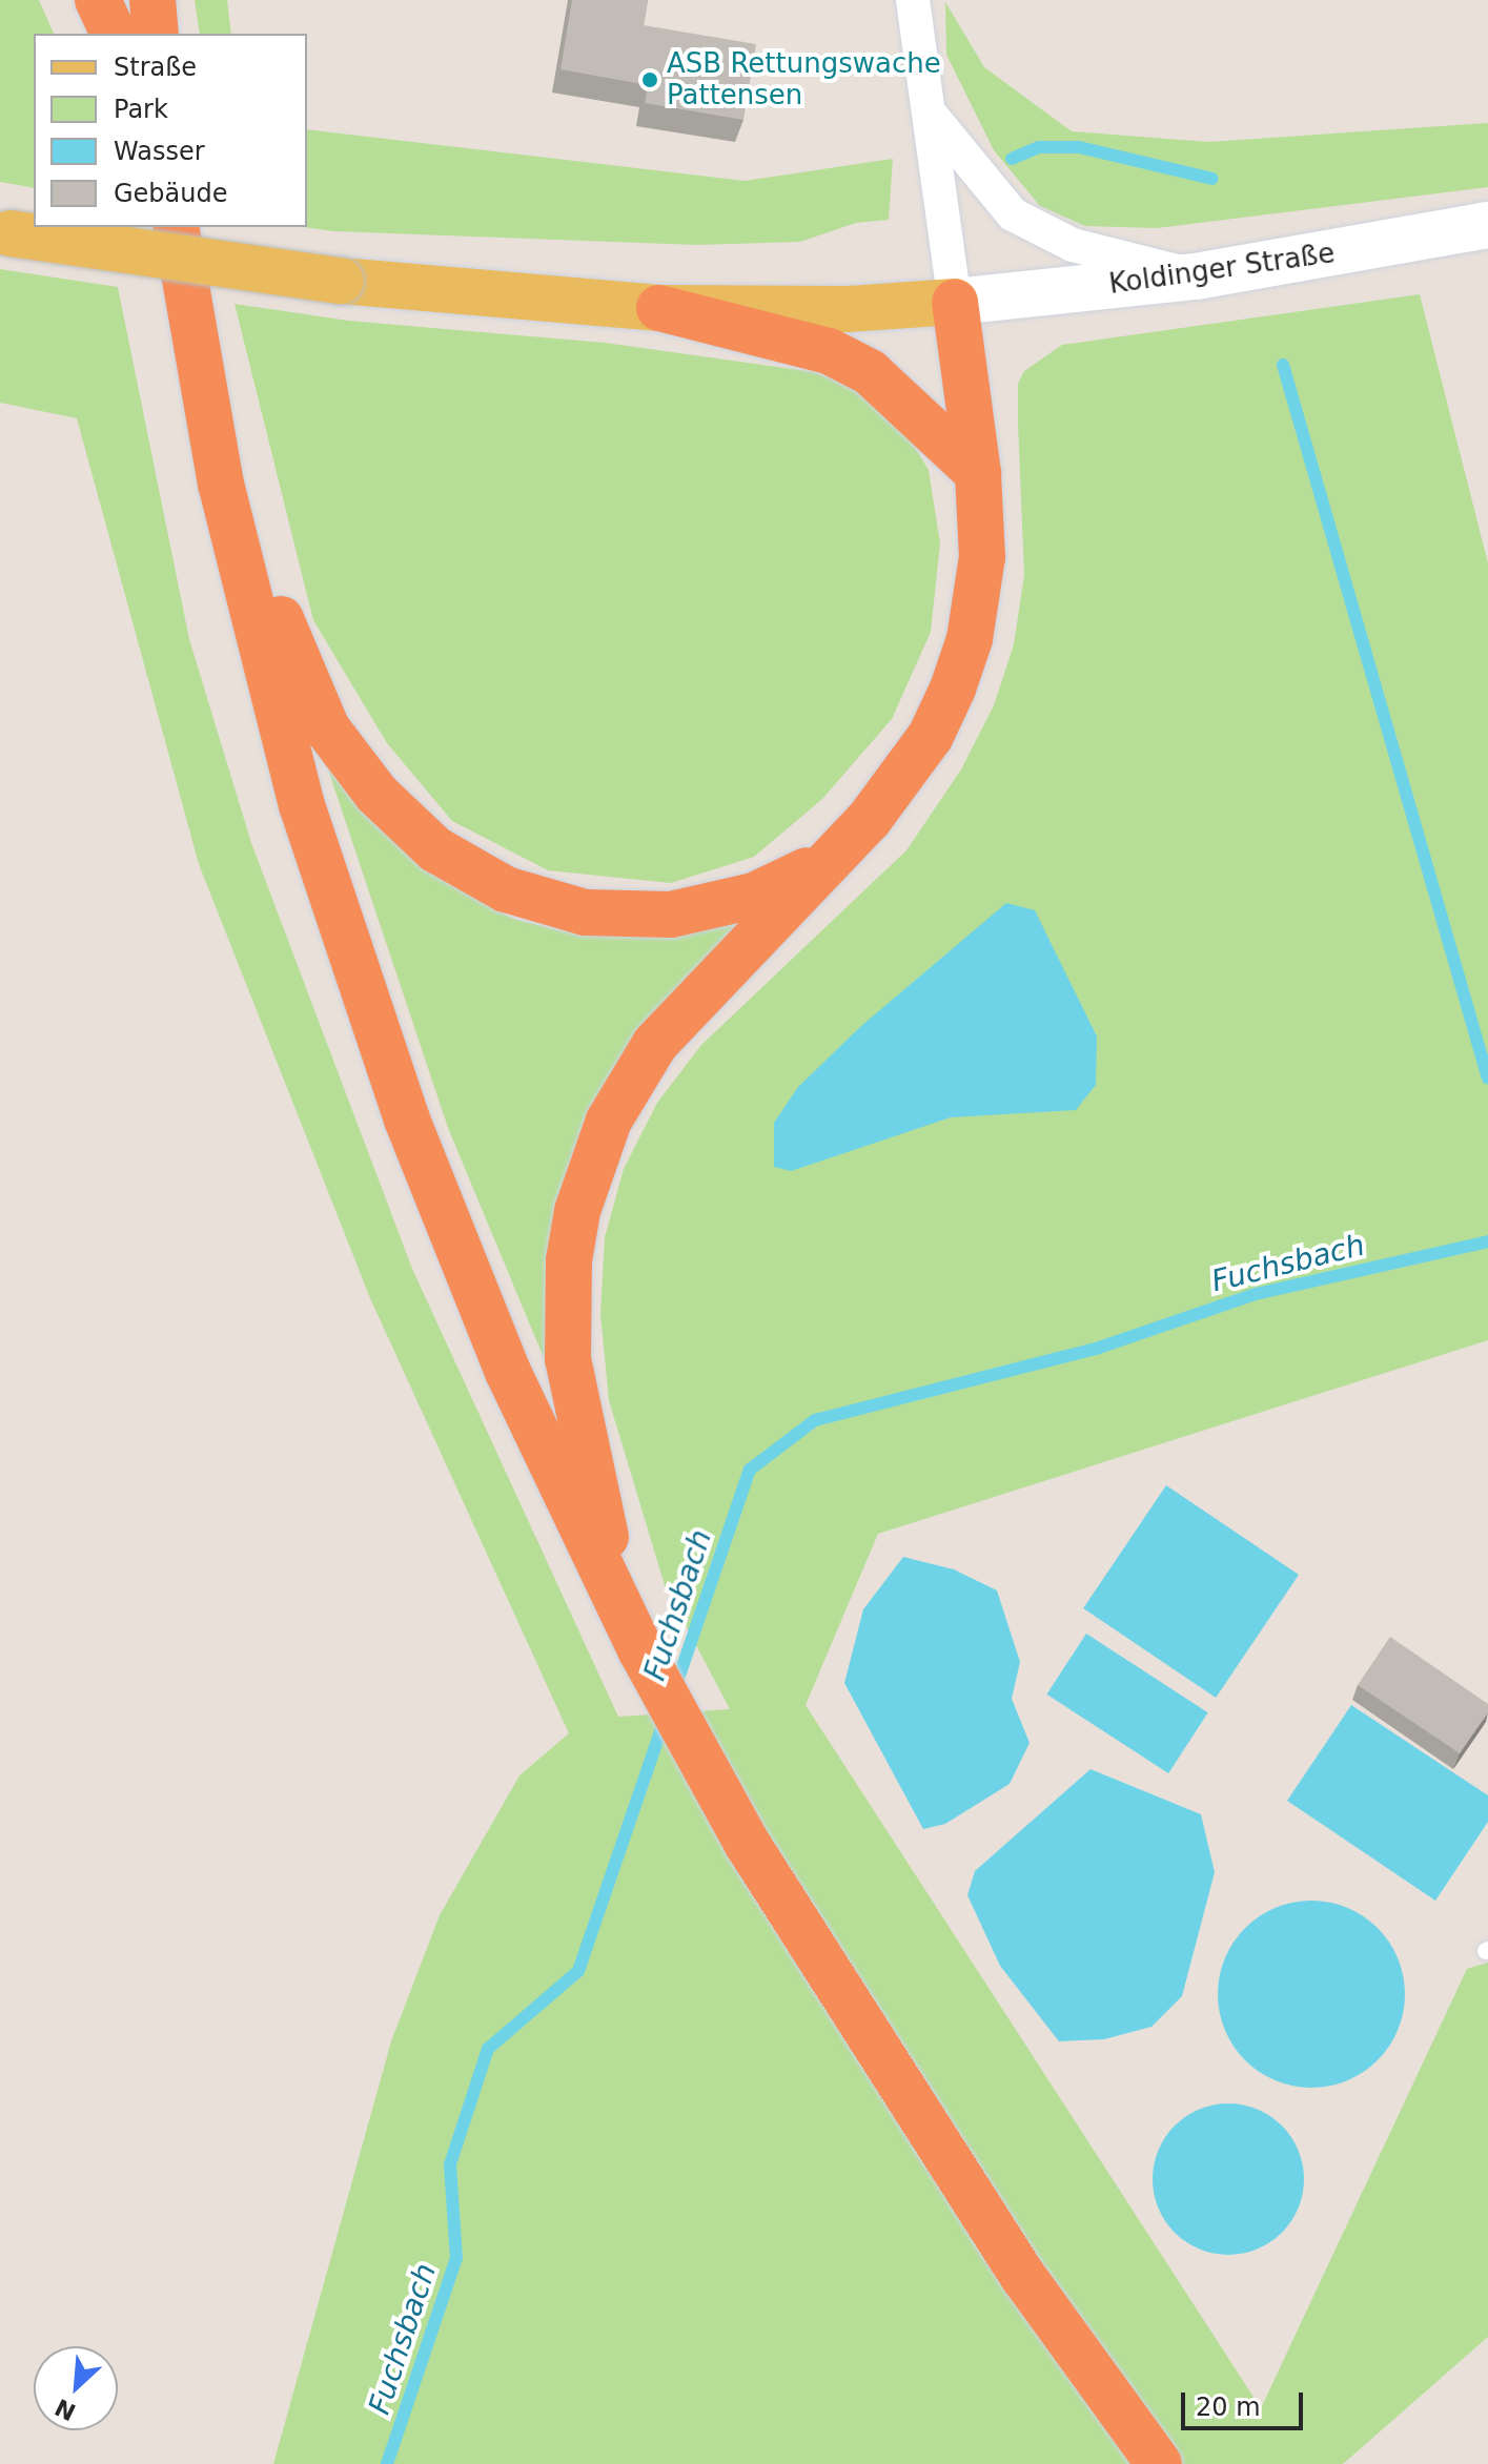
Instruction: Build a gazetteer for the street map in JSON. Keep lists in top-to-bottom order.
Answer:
{
  "streets": {
    "street": ["Koldinger Straße"]
  },
  "water": ["Fuchsbach"],
  "places": ["ASB Rettungswache Pattensen"],
  "legend": [
    "Straße",
    "Park",
    "Wasser",
    "Gebäude"
  ],
  "scale_bar": "20 m",
  "north": "bottom left"
}
